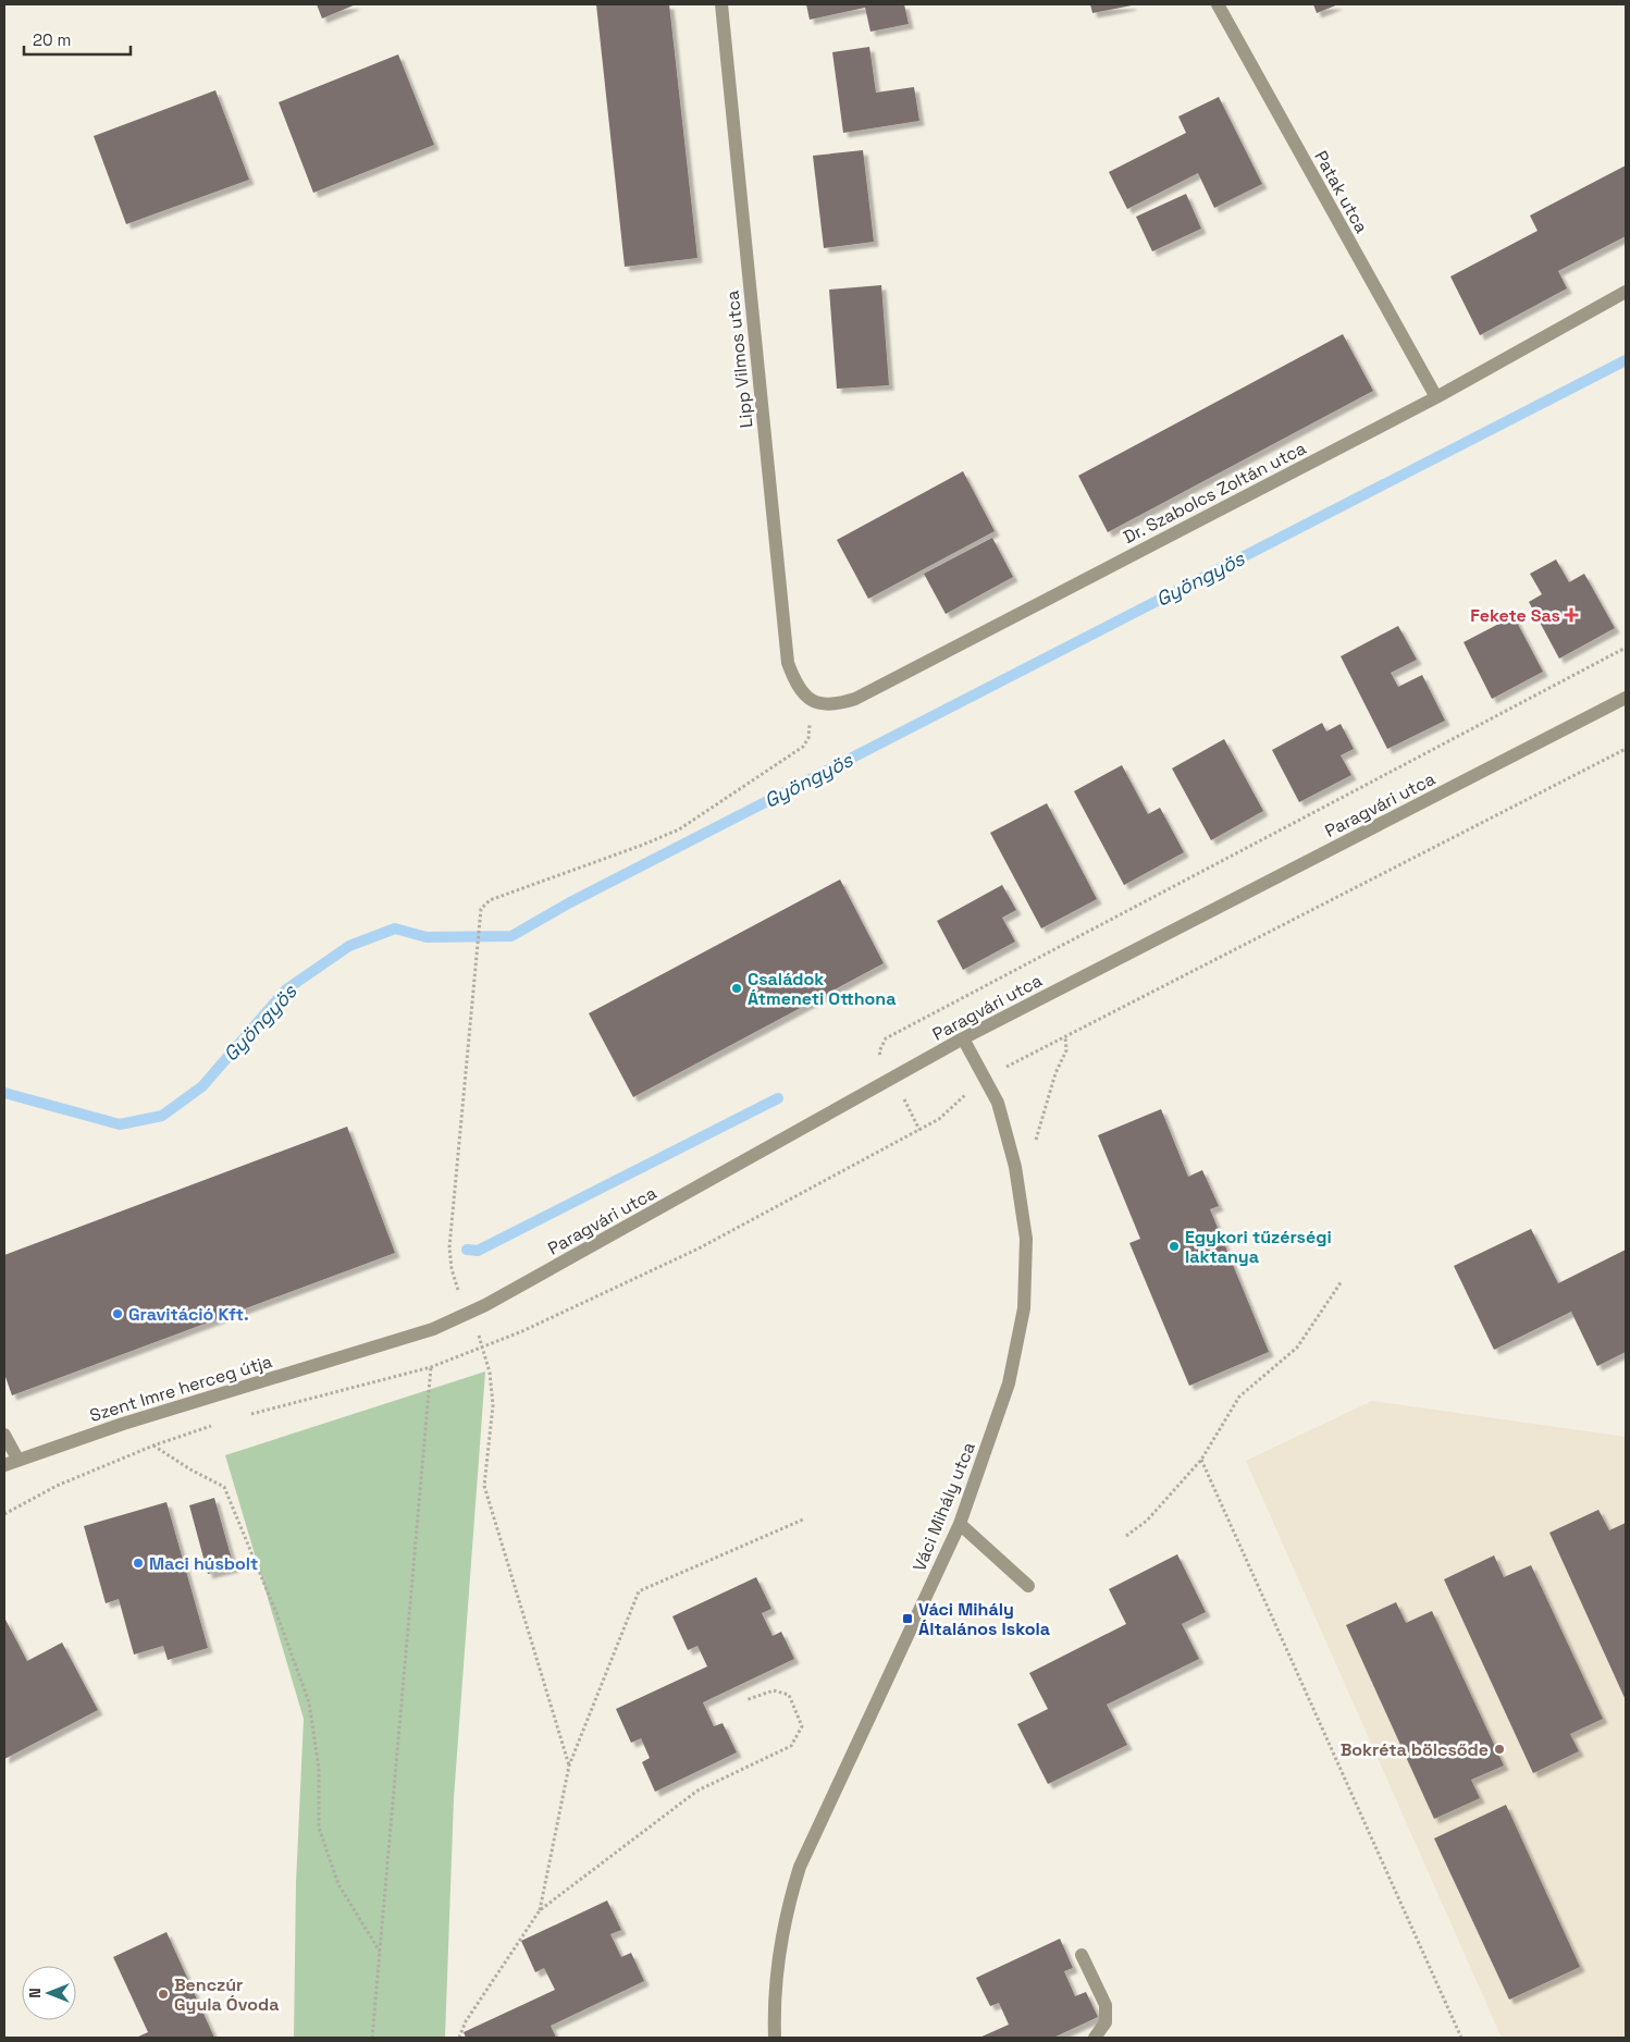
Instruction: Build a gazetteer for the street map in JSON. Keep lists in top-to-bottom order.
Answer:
{
  "streets": {
    "street": [
      "Patak utca",
      "Lipp Vilmos utca",
      "Dr. Szabolcs Zoltán utca",
      "Paragvári utca",
      "Szent Imre herceg útja",
      "Váci Mihály utca"
    ]
  },
  "crossings": [
    ["Patak utca", "Dr. Szabolcs Zoltán utca"],
    ["Lipp Vilmos utca", "Dr. Szabolcs Zoltán utca"],
    ["Paragvári utca", "Szent Imre herceg útja"],
    ["Paragvári utca", "Váci Mihály utca"]
  ],
  "water": ["Gyöngyös"],
  "places": {
    "health": ["Fekete Sas"],
    "other": [
      "Családok Átmeneti Otthona",
      "Egykori tűzérségi laktanya",
      "Gravitáció Kft.",
      "Maci húsbolt",
      "Bokréta bölcsőde",
      "Benczúr Gyula Óvoda"
    ],
    "transit": ["Váci Mihály Általános Iskola"]
  },
  "scale_bar": "20 m",
  "north": "left"
}
